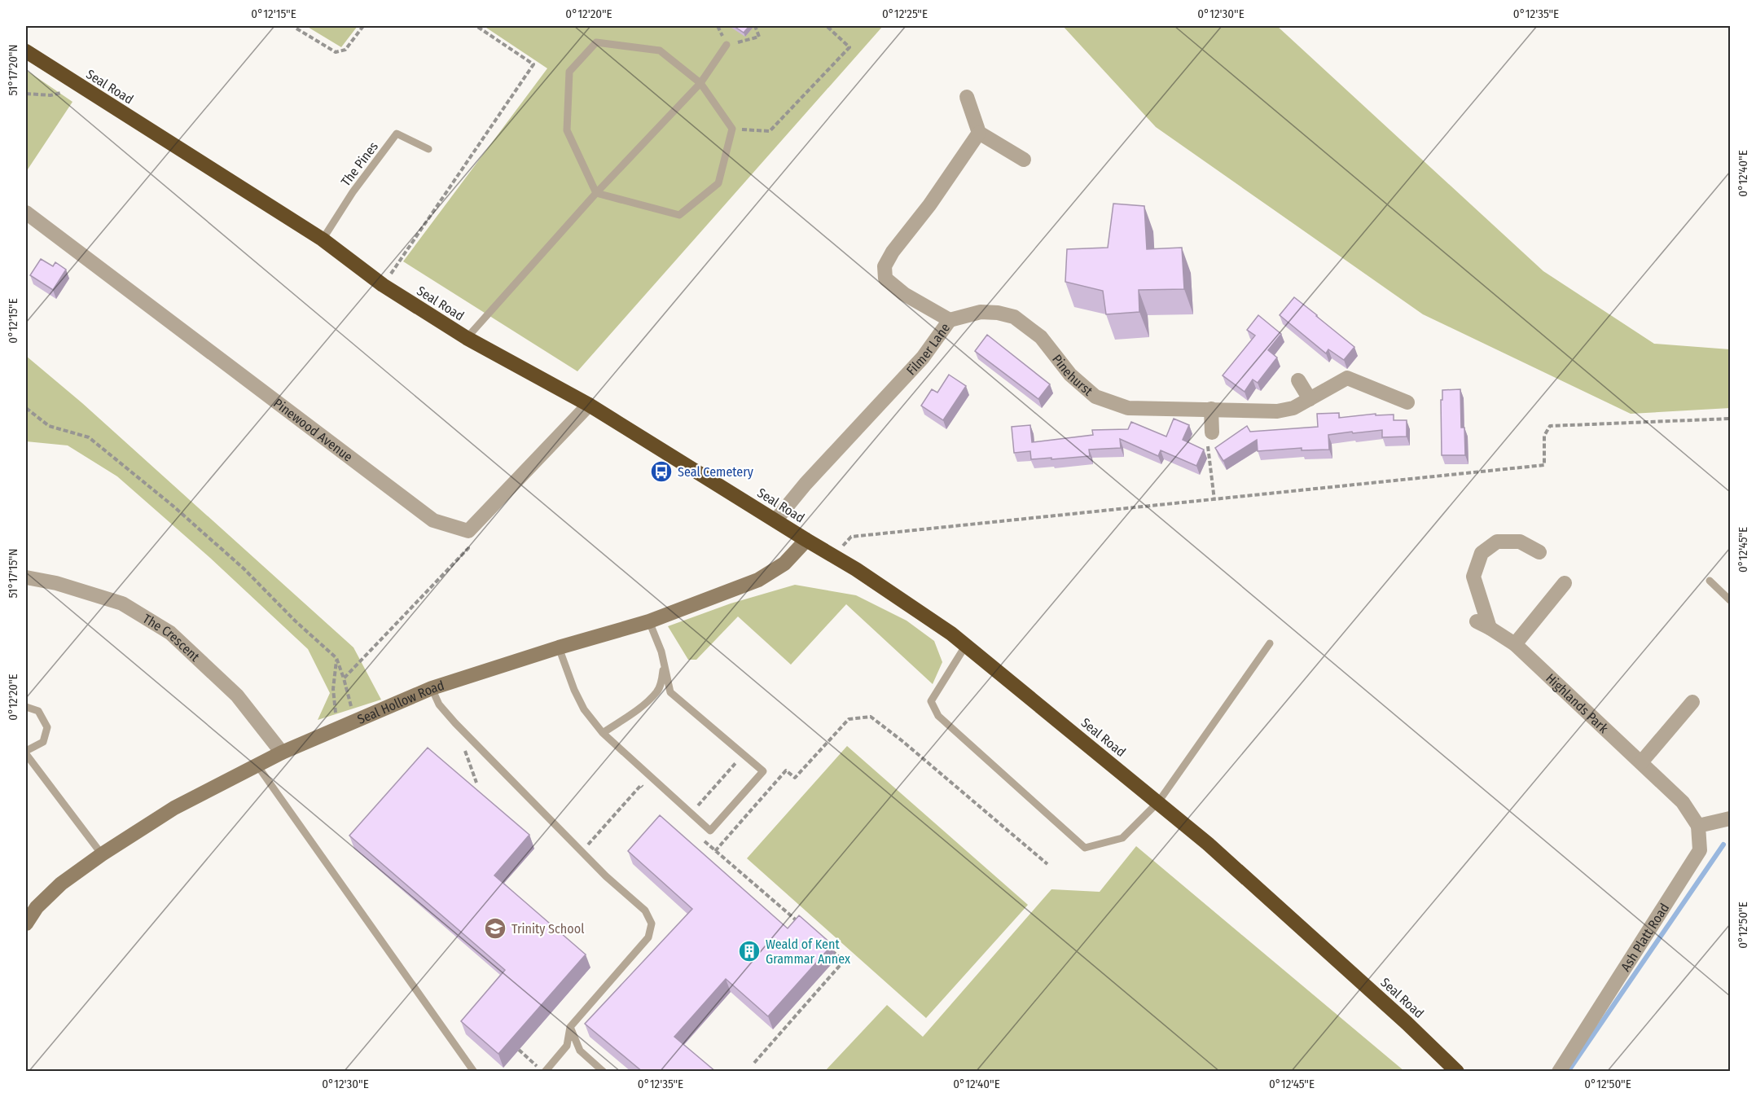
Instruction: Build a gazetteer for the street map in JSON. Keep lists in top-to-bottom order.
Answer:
{
  "streets": {
    "highway": ["Seal Road"],
    "main road": ["Seal Hollow Road"],
    "street": [
      "Filmer Lane",
      "Pinehurst",
      "Pinewood Avenue",
      "The Crescent",
      "Highlands Park",
      "Ash Platt Road"
    ],
    "lane": ["The Pines"]
  },
  "crossings": [
    ["Seal Road", "The Pines"],
    ["Seal Road", "Filmer Lane"],
    ["Seal Road", "Seal Hollow Road"],
    ["Filmer Lane", "Pinehurst"],
    ["The Crescent", "Seal Hollow Road"],
    ["Highlands Park", "Ash Platt Road"]
  ],
  "places": {
    "bus stop": ["Seal Cemetery"],
    "school or university": ["Trinity School"],
    "building": ["Weald of Kent Grammar Annex"]
  },
  "coordinates": [
    "0°12'15\"E",
    "0°12'20\"E",
    "0°12'25\"E",
    "0°12'30\"E",
    "0°12'35\"E",
    "51°17'20\"N",
    "0°12'40\"E",
    "0°12'45\"E",
    "51°17'15\"N",
    "0°12'50\"E"
  ]
}
